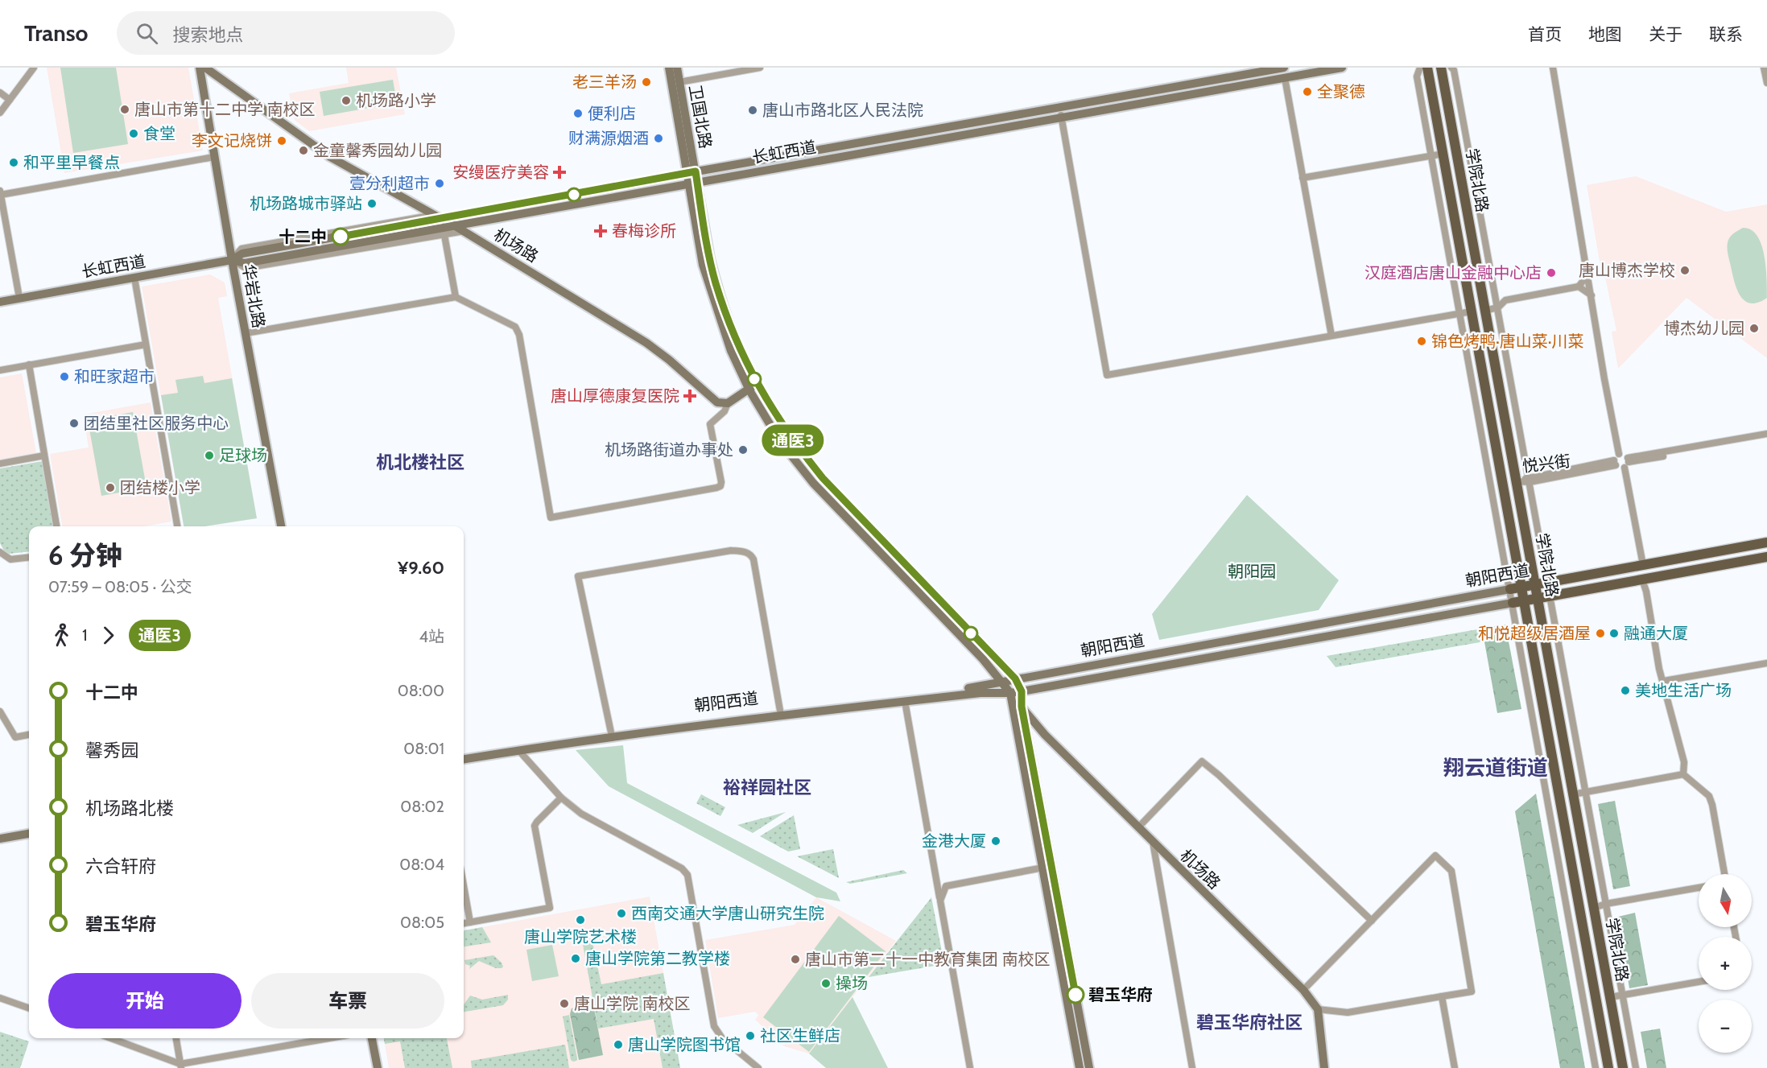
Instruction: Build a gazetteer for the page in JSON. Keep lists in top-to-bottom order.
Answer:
{
  "streets": {
    "main road": [
      "卫国北路",
      "长虹西道",
      "学院北路",
      "机场路",
      "华岩北路",
      "朝阳西道"
    ],
    "street": ["悦兴街"]
  },
  "crossings": [
    ["卫国北路", "长虹西道"],
    ["卫国北路", "机场路"],
    ["卫国北路", "朝阳西道"],
    ["长虹西道", "机场路"],
    ["长虹西道", "华岩北路"],
    ["学院北路", "悦兴街"],
    ["学院北路", "朝阳西道"]
  ],
  "districts": [
    "机北楼社区",
    "翔云道街道",
    "裕祥园社区",
    "碧玉华府社区"
  ],
  "parks": ["朝阳园"],
  "places": {
    "other": [
      "老三羊汤",
      "全聚德",
      "机场路小学",
      "唐山市第十二中学 南校区",
      "唐山市路北区人民法院",
      "便利店",
      "食堂",
      "财满源烟酒",
      "李文记烧饼",
      "金童馨秀园幼儿园",
      "和平里早餐点",
      "壹分利超市",
      "机场路城市驿站",
      "十二中",
      "唐山博杰学校",
      "汉庭酒店唐山金融中心店",
      "博杰幼儿园",
      "锦色烤鸭·唐山菜·川菜",
      "和旺家超市",
      "团结里社区服务中心",
      "机场路街道办事处",
      "足球场",
      "团结楼小学",
      "和悦超级居酒屋",
      "融通大厦",
      "美地生活广场",
      "金港大厦",
      "西南交通大学唐山研究生院",
      "唐山学院艺术楼",
      "唐山学院第二教学楼",
      "唐山市第二十一中教育集团 南校区",
      "操场",
      "碧玉华府",
      "唐山学院 南校区",
      "社区生鲜店",
      "唐山学院图书馆"
    ],
    "health": ["安缦医疗美容", "春梅诊所", "唐山厚德康复医院"]
  },
  "lines": ["bus line 通医3"],
  "north": "bottom",
  "page": {
    "header": "Transo",
    "search": "搜索地点",
    "nav": [
      "首页",
      "地图",
      "关于",
      "联系"
    ],
    "on_map": "通医3",
    "heading": ["6 分钟", "07:59 – 08:05 · 公交", "¥9.60"],
    "legs": ["1", "通医3", "4站"],
    "list": [
      {
        "name": "十二中",
        "value": "08:00"
      },
      {
        "name": "馨秀园",
        "value": "08:01"
      },
      {
        "name": "机场路北楼",
        "value": "08:02"
      },
      {
        "name": "六合轩府",
        "value": "08:04"
      },
      {
        "name": "碧玉华府",
        "value": "08:05"
      }
    ],
    "map_buttons": ["+", "−"],
    "buttons": ["开始", "车票"]
  }
}
